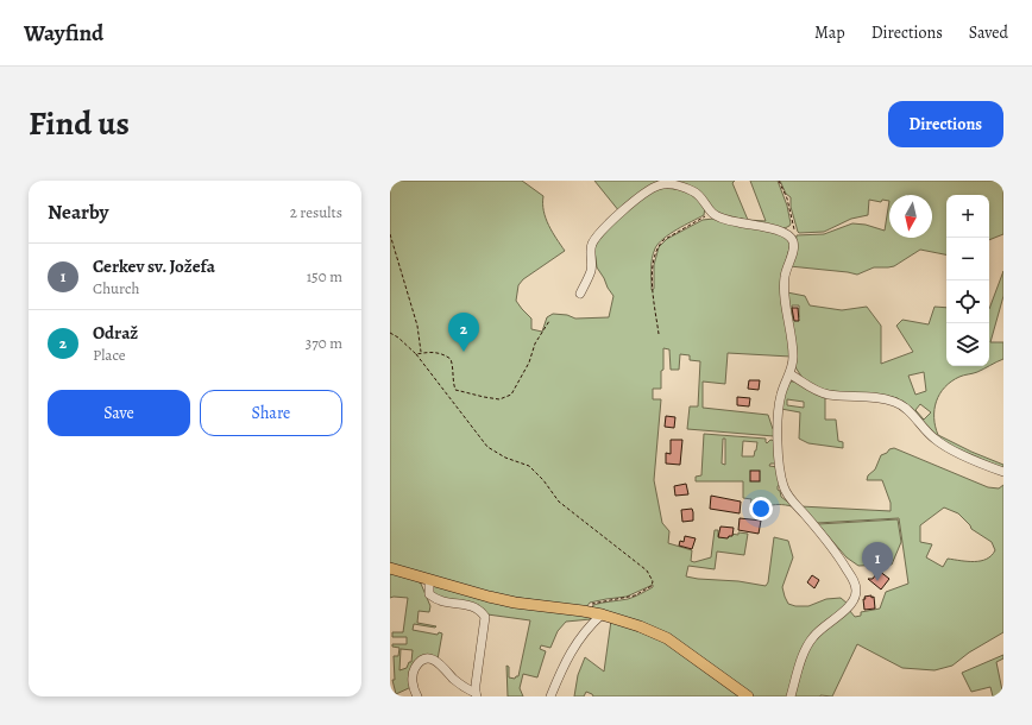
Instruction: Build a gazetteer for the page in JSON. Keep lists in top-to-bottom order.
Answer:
{
  "north": "bottom",
  "page": {
    "header": "Wayfind",
    "nav": ["Map", "Directions", "Saved"],
    "title": "Find us",
    "buttons": [
      "Directions",
      ["Save", "Share"]
    ],
    "heading": ["Nearby", "2 results"],
    "map_buttons": ["+", "−"],
    "list": [
      {
        "mark": "1",
        "name": "Cerkev sv. Jožefa",
        "note": "Church",
        "value": "150 m"
      },
      {
        "mark": "2",
        "name": "Odraž",
        "note": "Place",
        "value": "370 m"
      }
    ],
    "pins": ["2", "1"]
  }
}
